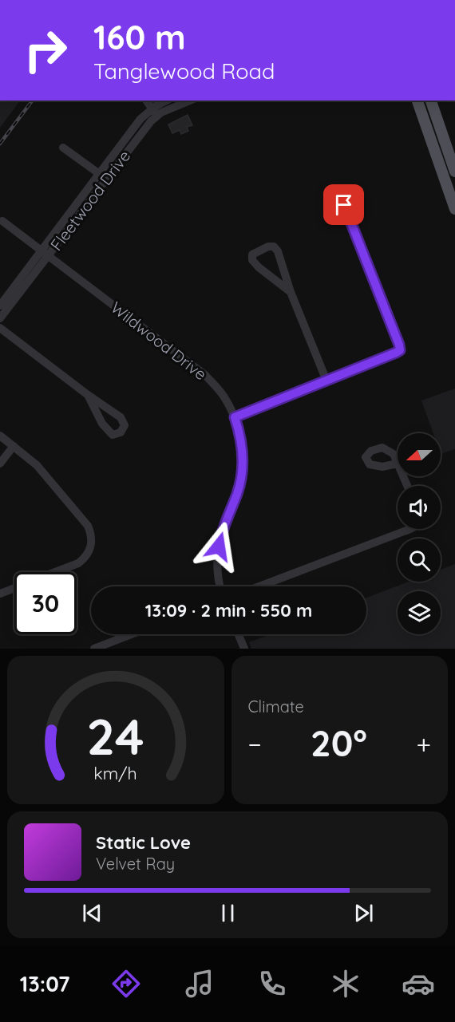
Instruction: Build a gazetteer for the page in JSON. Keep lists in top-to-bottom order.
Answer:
{
  "streets": {
    "street": ["Fleetwood Drive", "Wildwood Drive"]
  },
  "crossings": [
    ["Fleetwood Drive", "Wildwood Drive"]
  ],
  "north": "left",
  "page": {
    "turn": ["160 m", "Tanglewood Road"],
    "limit": "30",
    "trip": "13:09 · 2 min · 550 m",
    "tile": "Climate",
    "heat": ["−", "20°", "+"],
    "song": ["Static Love", "Velvet Ray"],
    "tabs": "13:07",
    "gauge": ["24", "km/h"]
  }
}
